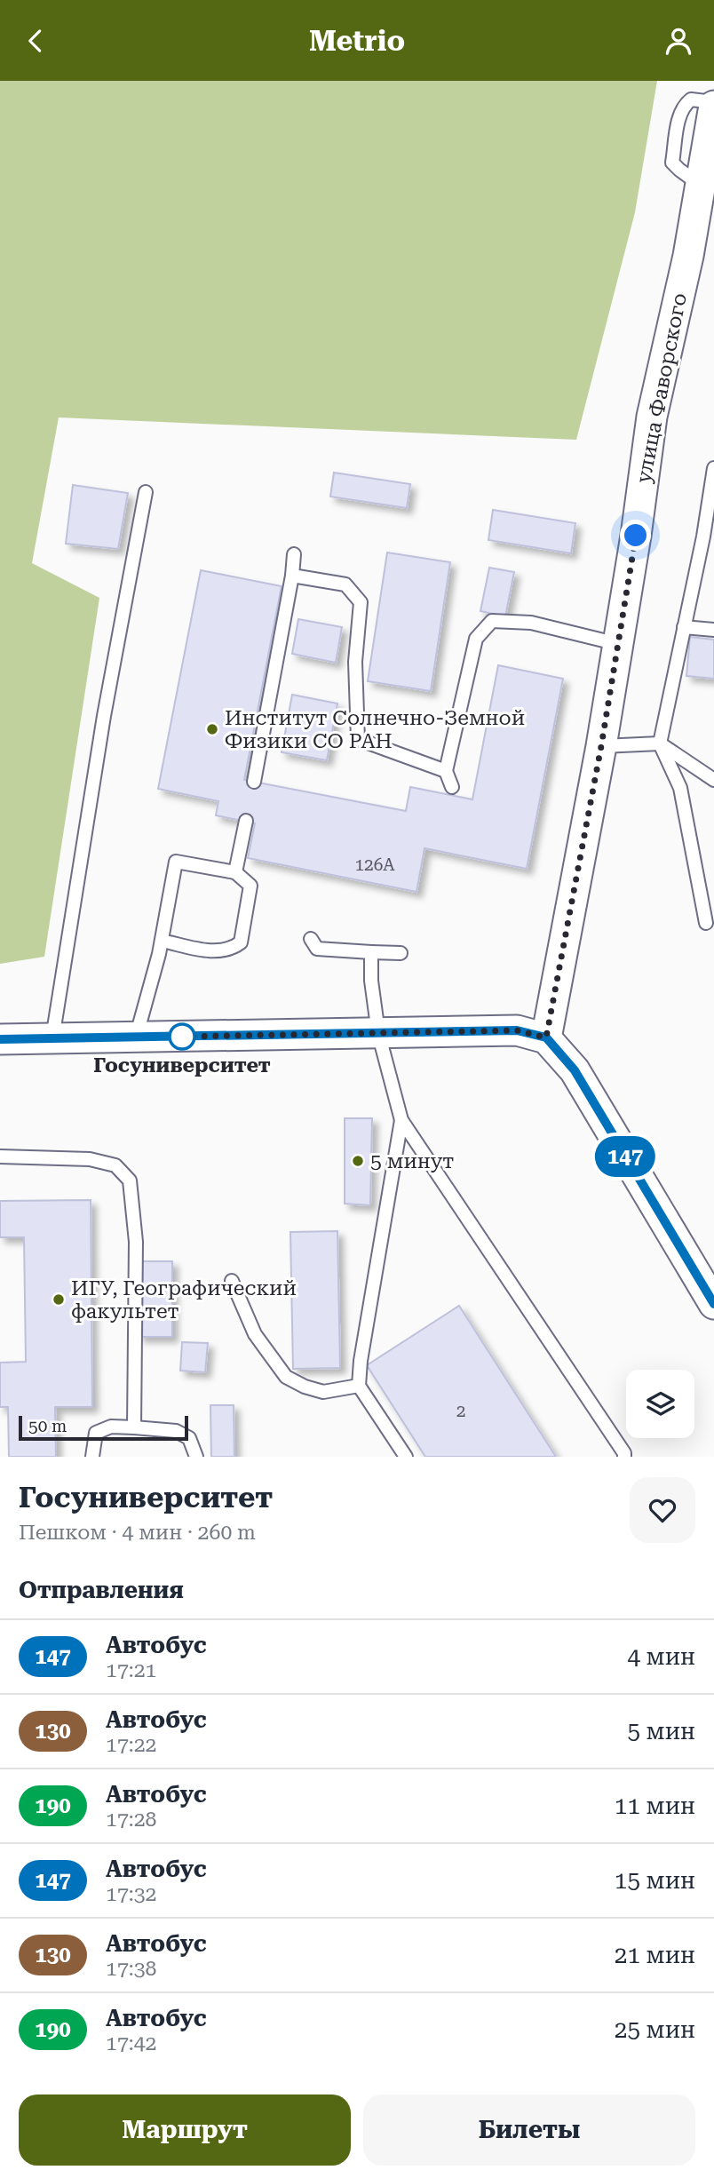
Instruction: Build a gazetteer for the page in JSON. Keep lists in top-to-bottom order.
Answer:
{
  "streets": {
    "street": ["улица Фаворского"]
  },
  "places": [
    "Институт Солнечно-Земной Физики СО РАН",
    "Госуниверситет",
    "5 минут",
    "ИГУ, Географический факультет"
  ],
  "lines": ["bus line 147"],
  "house_numbers": ["126А", "2"],
  "scale_bar": "50 m",
  "page": {
    "header": "Metrio",
    "on_map": "147",
    "scale": "50 m",
    "heading": [
      ["Госуниверситет", "Пешком · 4 мин · 260 m"],
      "Отправления"
    ],
    "list": [
      {
        "mark": "147",
        "name": "Автобус",
        "note": "17:21",
        "value": "4 мин"
      },
      {
        "mark": "130",
        "name": "Автобус",
        "note": "17:22",
        "value": "5 мин"
      },
      {
        "mark": "190",
        "name": "Автобус",
        "note": "17:28",
        "value": "11 мин"
      },
      {
        "mark": "147",
        "name": "Автобус",
        "note": "17:32",
        "value": "15 мин"
      },
      {
        "mark": "130",
        "name": "Автобус",
        "note": "17:38",
        "value": "21 мин"
      },
      {
        "mark": "190",
        "name": "Автобус",
        "note": "17:42",
        "value": "25 мин"
      }
    ],
    "buttons": ["Маршрут", "Билеты"]
  }
}
